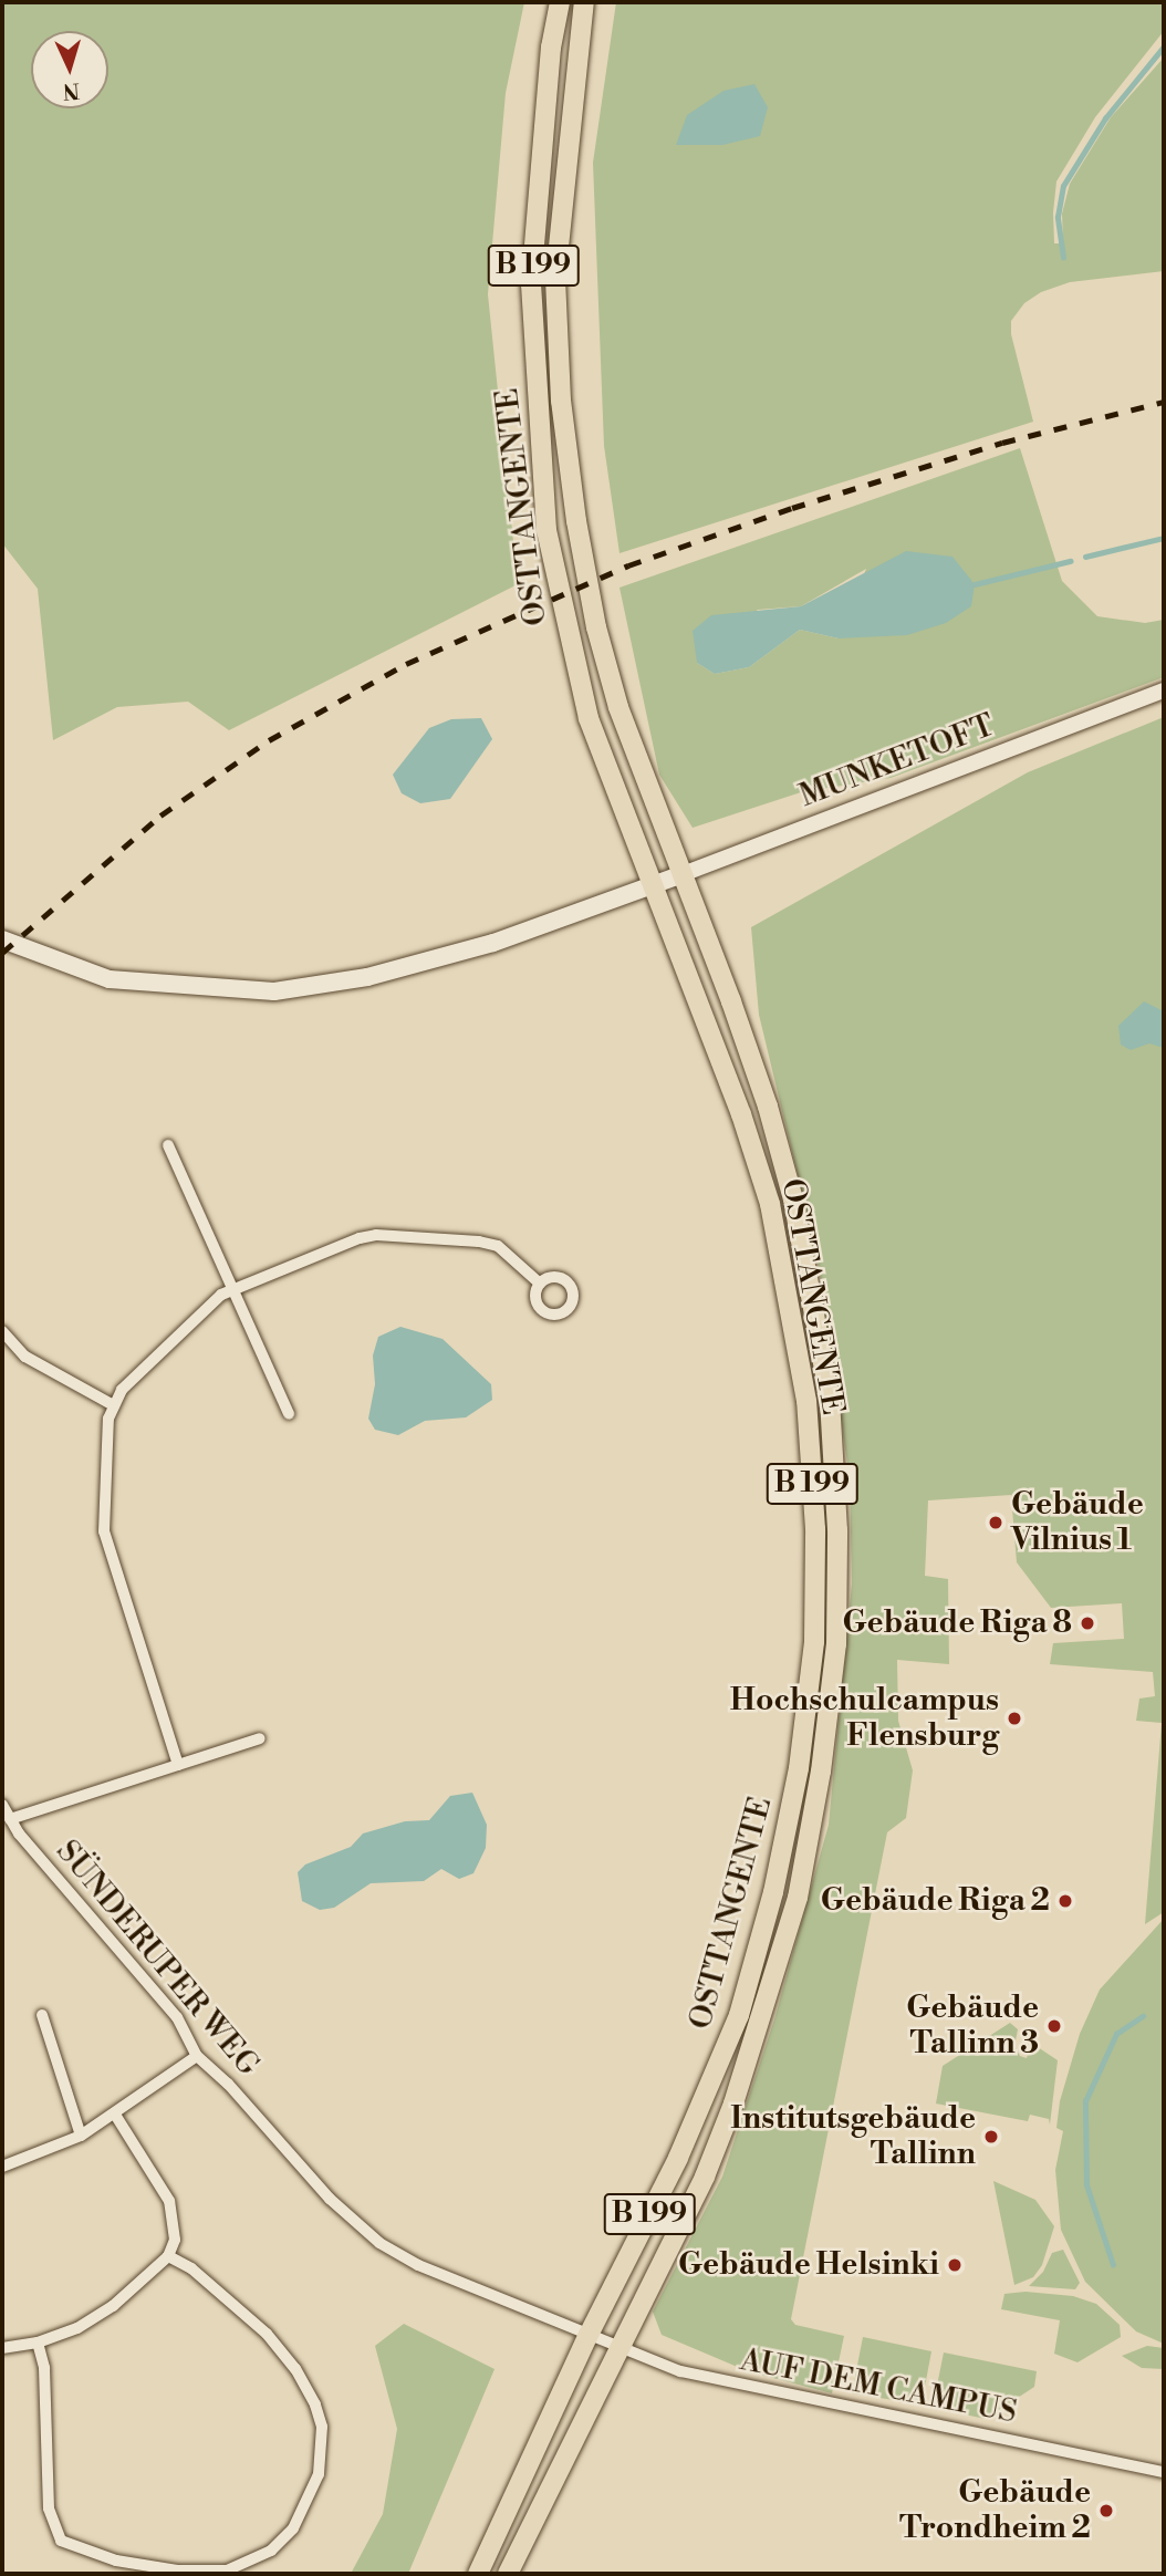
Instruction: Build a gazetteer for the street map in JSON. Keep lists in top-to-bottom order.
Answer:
{
  "streets": {
    "main road": ["B 199", "OSTTANGENTE", "MUNKETOFT"],
    "street": ["SÜNDERUPER WEG", "AUF DEM CAMPUS"]
  },
  "crossings": [
    ["OSTTANGENTE", "MUNKETOFT"],
    ["OSTTANGENTE", "SÜNDERUPER WEG"],
    ["OSTTANGENTE", "AUF DEM CAMPUS"],
    ["SÜNDERUPER WEG", "AUF DEM CAMPUS"]
  ],
  "places": [
    "Gebäude Vilnius 1",
    "Gebäude Riga 8",
    "Hochschulcampus Flensburg",
    "Gebäude Riga 2",
    "Gebäude Tallinn 3",
    "Institutsgebäude Tallinn",
    "Gebäude Helsinki",
    "Gebäude Trondheim 2"
  ],
  "north": "bottom"
}
